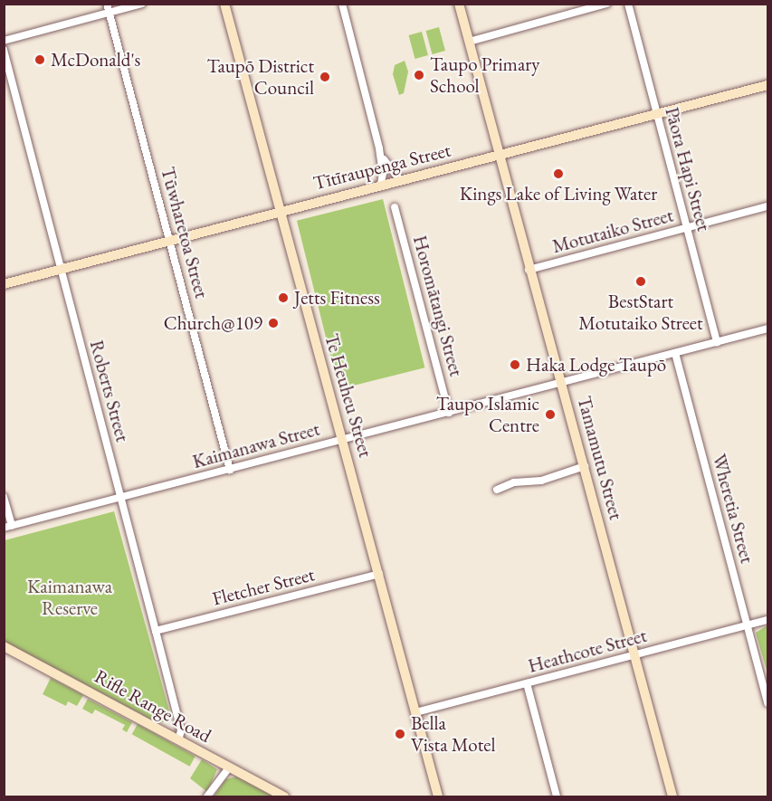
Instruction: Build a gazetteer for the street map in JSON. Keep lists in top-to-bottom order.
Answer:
{
  "streets": {
    "street": [
      "Tītīraupenga Street",
      "Pāora Hapi Street",
      "Motutaiko Street",
      "Tūwharetoa Street",
      "Horomātangi Street",
      "Roberts Street",
      "Te Heuheu Street",
      "Kaimanawa Street",
      "Tamamutu Street",
      "Wheretia Street",
      "Fletcher Street",
      "Heathcote Street",
      "Rifle Range Road"
    ]
  },
  "crossings": [
    ["Tītīraupenga Street", "Pāora Hapi Street"],
    ["Tītīraupenga Street", "Tūwharetoa Street"],
    ["Tītīraupenga Street", "Roberts Street"],
    ["Tītīraupenga Street", "Te Heuheu Street"],
    ["Tītīraupenga Street", "Tamamutu Street"],
    ["Pāora Hapi Street", "Motutaiko Street"],
    ["Pāora Hapi Street", "Kaimanawa Street"],
    ["Motutaiko Street", "Tamamutu Street"],
    ["Tūwharetoa Street", "Kaimanawa Street"],
    ["Horomātangi Street", "Kaimanawa Street"],
    ["Roberts Street", "Kaimanawa Street"],
    ["Roberts Street", "Fletcher Street"],
    ["Roberts Street", "Rifle Range Road"],
    ["Te Heuheu Street", "Kaimanawa Street"],
    ["Te Heuheu Street", "Fletcher Street"],
    ["Te Heuheu Street", "Heathcote Street"],
    ["Kaimanawa Street", "Tamamutu Street"],
    ["Kaimanawa Street", "Wheretia Street"],
    ["Tamamutu Street", "Heathcote Street"],
    ["Wheretia Street", "Heathcote Street"]
  ],
  "parks": ["Kaimanawa Reserve"],
  "places": [
    "McDonald's",
    "Taupo Primary School",
    "Taupō District Council",
    "Kings Lake of Living Water",
    "BestStart Motutaiko Street",
    "Jetts Fitness",
    "Church@109",
    "Haka Lodge Taupō",
    "Taupo Islamic Centre",
    "Bella Vista Motel"
  ]
}
